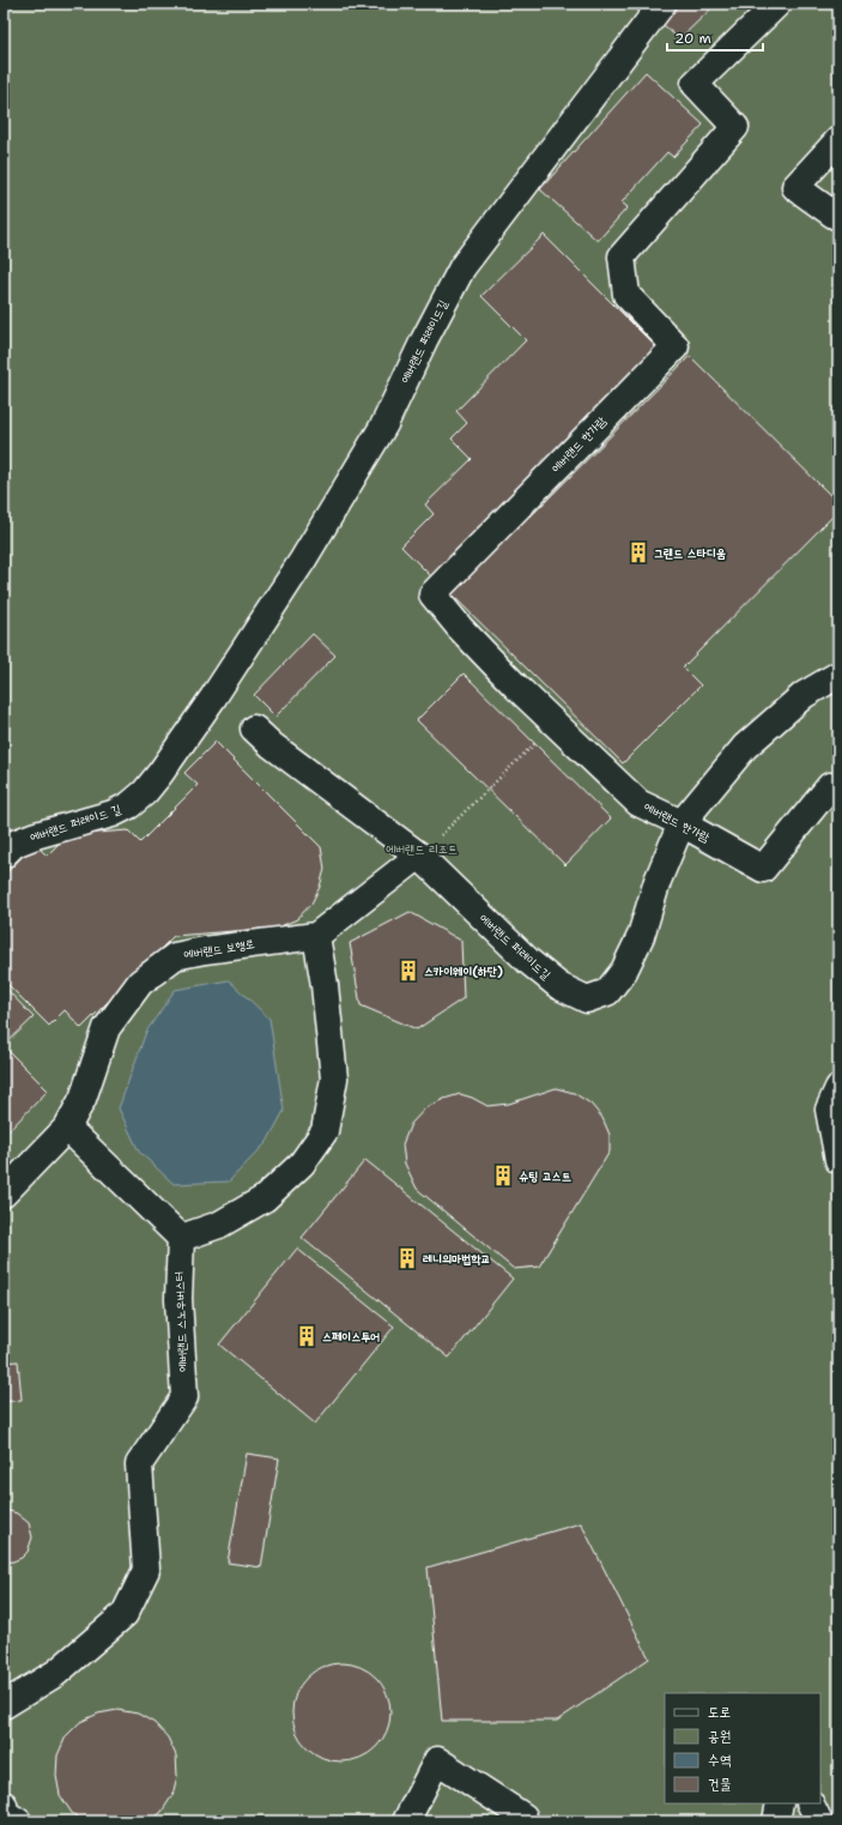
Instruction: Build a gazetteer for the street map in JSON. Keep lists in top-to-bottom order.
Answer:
{
  "streets": {
    "street": [
      "에버랜드 퍼레이드길",
      "에버랜드 한가람",
      "에버랜드 퍼레이드 길",
      "에버랜드 보행로",
      "에버랜드 스노우버스터"
    ]
  },
  "crossings": [
    ["에버랜드 퍼레이드길", "에버랜드 한가람"],
    ["에버랜드 퍼레이드길", "에버랜드 퍼레이드 길"]
  ],
  "parks": ["에버랜드 리조트"],
  "places": {
    "building": [
      "그랜드 스타디움",
      "스카이웨이(하단)",
      "슈팅 고스트",
      "레니의마법학교",
      "스페이스투어"
    ]
  },
  "legend": [
    "도로",
    "공원",
    "수역",
    "건물"
  ],
  "scale_bar": "20 m"
}
